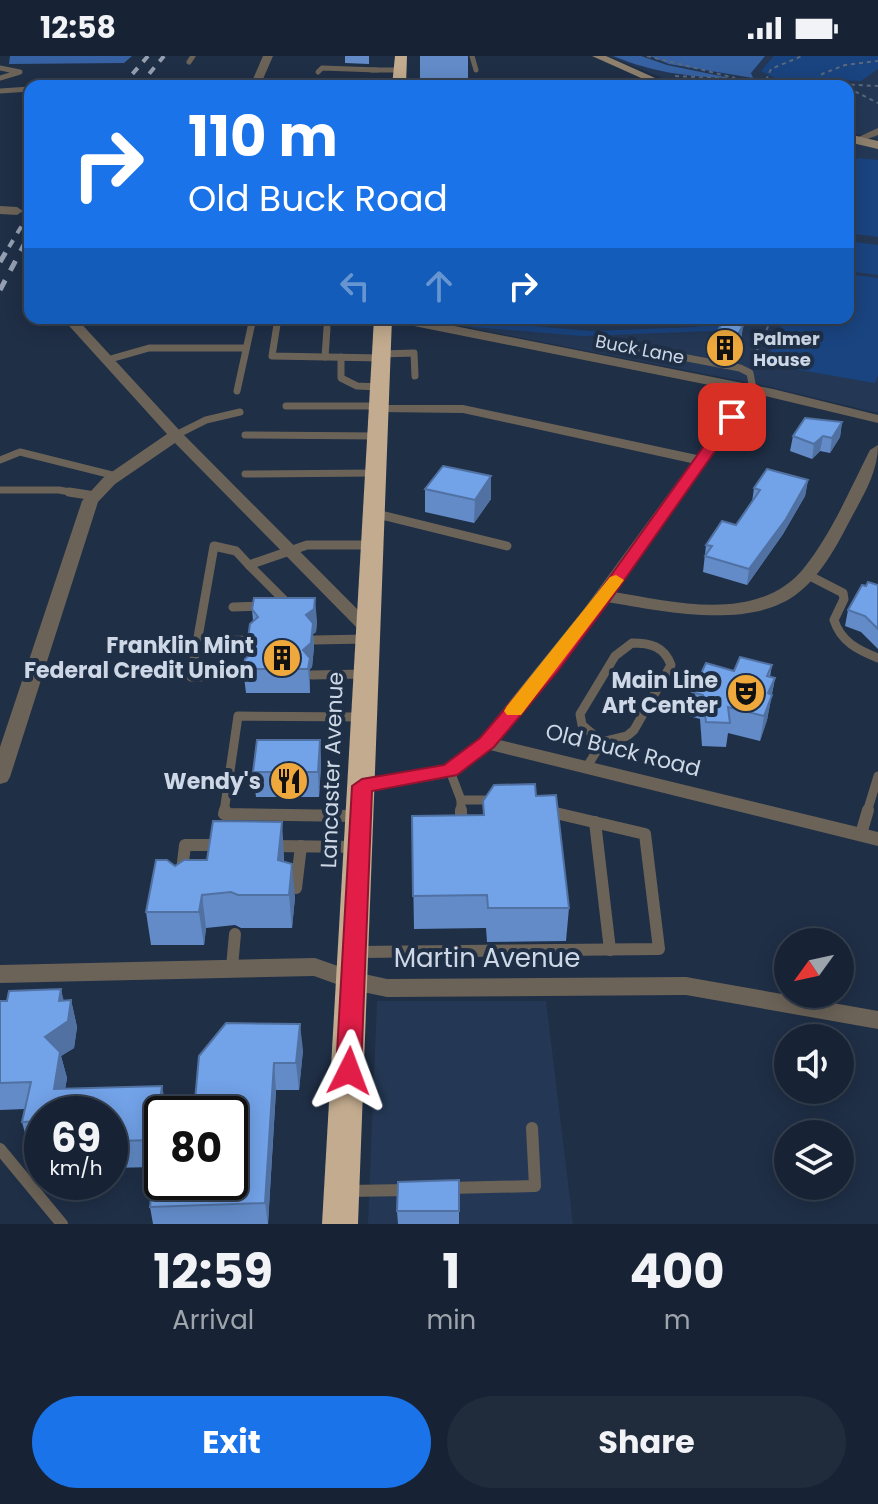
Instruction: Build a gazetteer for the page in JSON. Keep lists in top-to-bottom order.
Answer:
{
  "streets": {
    "highway": ["Lancaster Avenue"],
    "street": ["Buck Lane", "Old Buck Road", "Martin Avenue"]
  },
  "crossings": [
    ["Lancaster Avenue", "Martin Avenue"]
  ],
  "places": {
    "building": ["Palmer House", "Franklin Mint Federal Credit Union"],
    "theatre": ["Main Line Art Center"],
    "restaurant": ["Wendy's"]
  },
  "north": "bottom left",
  "page": {
    "status": "12:58",
    "turn": ["110 m", "Old Buck Road"],
    "speed": "69 km/h",
    "limit": "80",
    "eta": [
      "12:59",
      "Arrival",
      "1",
      "min",
      "400",
      "m"
    ],
    "buttons": ["Exit", "Share"]
  }
}
